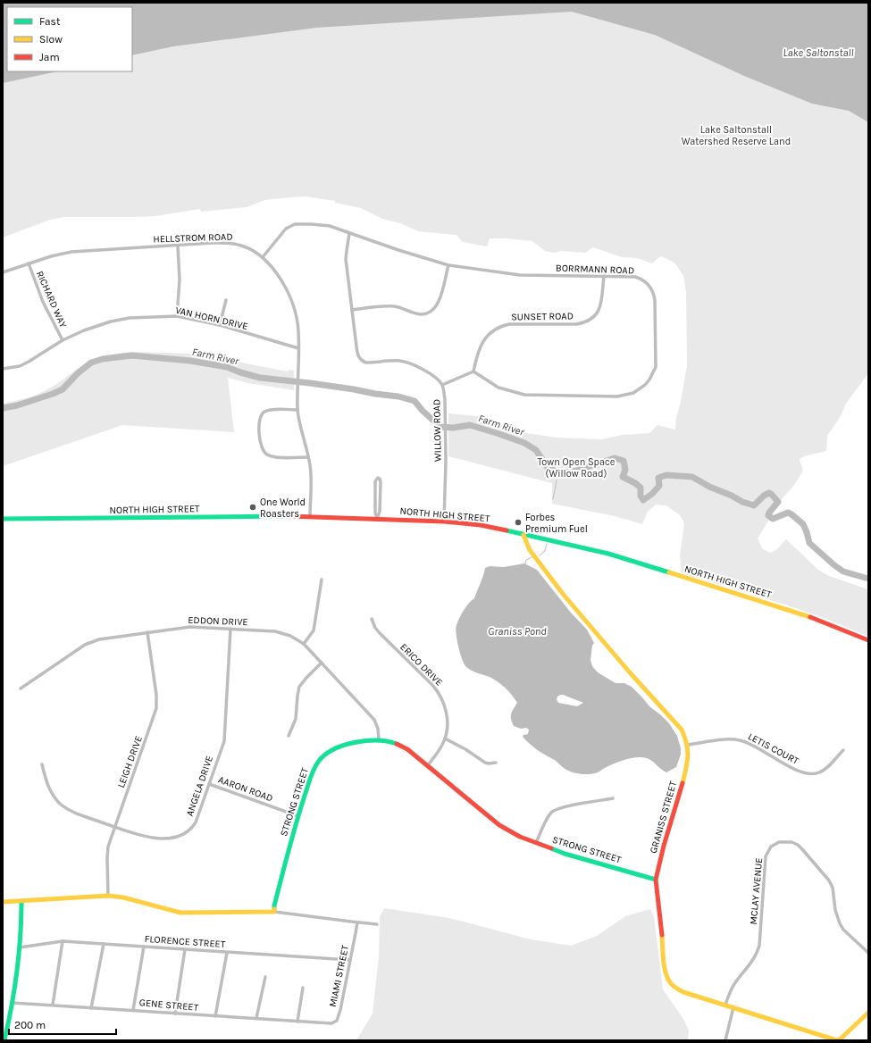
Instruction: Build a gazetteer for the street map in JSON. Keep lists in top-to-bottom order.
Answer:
{
  "streets": {
    "street": [
      "HELLSTROM ROAD",
      "BORRMANN ROAD",
      "RICHARD WAY",
      "SUNSET ROAD",
      "VAN HORN DRIVE",
      "WILLOW ROAD",
      "NORTH HIGH STREET",
      "EDDON DRIVE",
      "ERICO DRIVE",
      "LETIS COURT",
      "LEIGH DRIVE",
      "ANGELA DRIVE",
      "AARON ROAD",
      "STRONG STREET",
      "GRANISS STREET",
      "MCLAY AVENUE",
      "FLORENCE STREET",
      "MIAMI STREET",
      "GENE STREET"
    ]
  },
  "crossings": [
    ["HELLSTROM ROAD", "BORRMANN ROAD"],
    ["HELLSTROM ROAD", "RICHARD WAY"],
    ["HELLSTROM ROAD", "VAN HORN DRIVE"],
    ["HELLSTROM ROAD", "NORTH HIGH STREET"],
    ["BORRMANN ROAD", "SUNSET ROAD"],
    ["BORRMANN ROAD", "WILLOW ROAD"],
    ["RICHARD WAY", "VAN HORN DRIVE"],
    ["WILLOW ROAD", "NORTH HIGH STREET"],
    ["NORTH HIGH STREET", "GRANISS STREET"],
    ["EDDON DRIVE", "LEIGH DRIVE"],
    ["EDDON DRIVE", "ANGELA DRIVE"],
    ["EDDON DRIVE", "STRONG STREET"],
    ["ERICO DRIVE", "STRONG STREET"],
    ["LETIS COURT", "GRANISS STREET"],
    ["LEIGH DRIVE", "ANGELA DRIVE"],
    ["ANGELA DRIVE", "AARON ROAD"],
    ["AARON ROAD", "STRONG STREET"],
    ["STRONG STREET", "GRANISS STREET"],
    ["GRANISS STREET", "MCLAY AVENUE"],
    ["FLORENCE STREET", "MIAMI STREET"],
    ["MIAMI STREET", "GENE STREET"]
  ],
  "water": ["Lake Saltonstall", "Farm River", "Graniss Pond"],
  "parks": ["Lake Saltonstall Watershed Reserve Land", "Town Open Space (Willow Road)"],
  "places": ["One World Roasters", "Forbes Premium Fuel"],
  "legend": ["Fast", "Slow", "Jam"],
  "scale_bar": "200 m"
}
